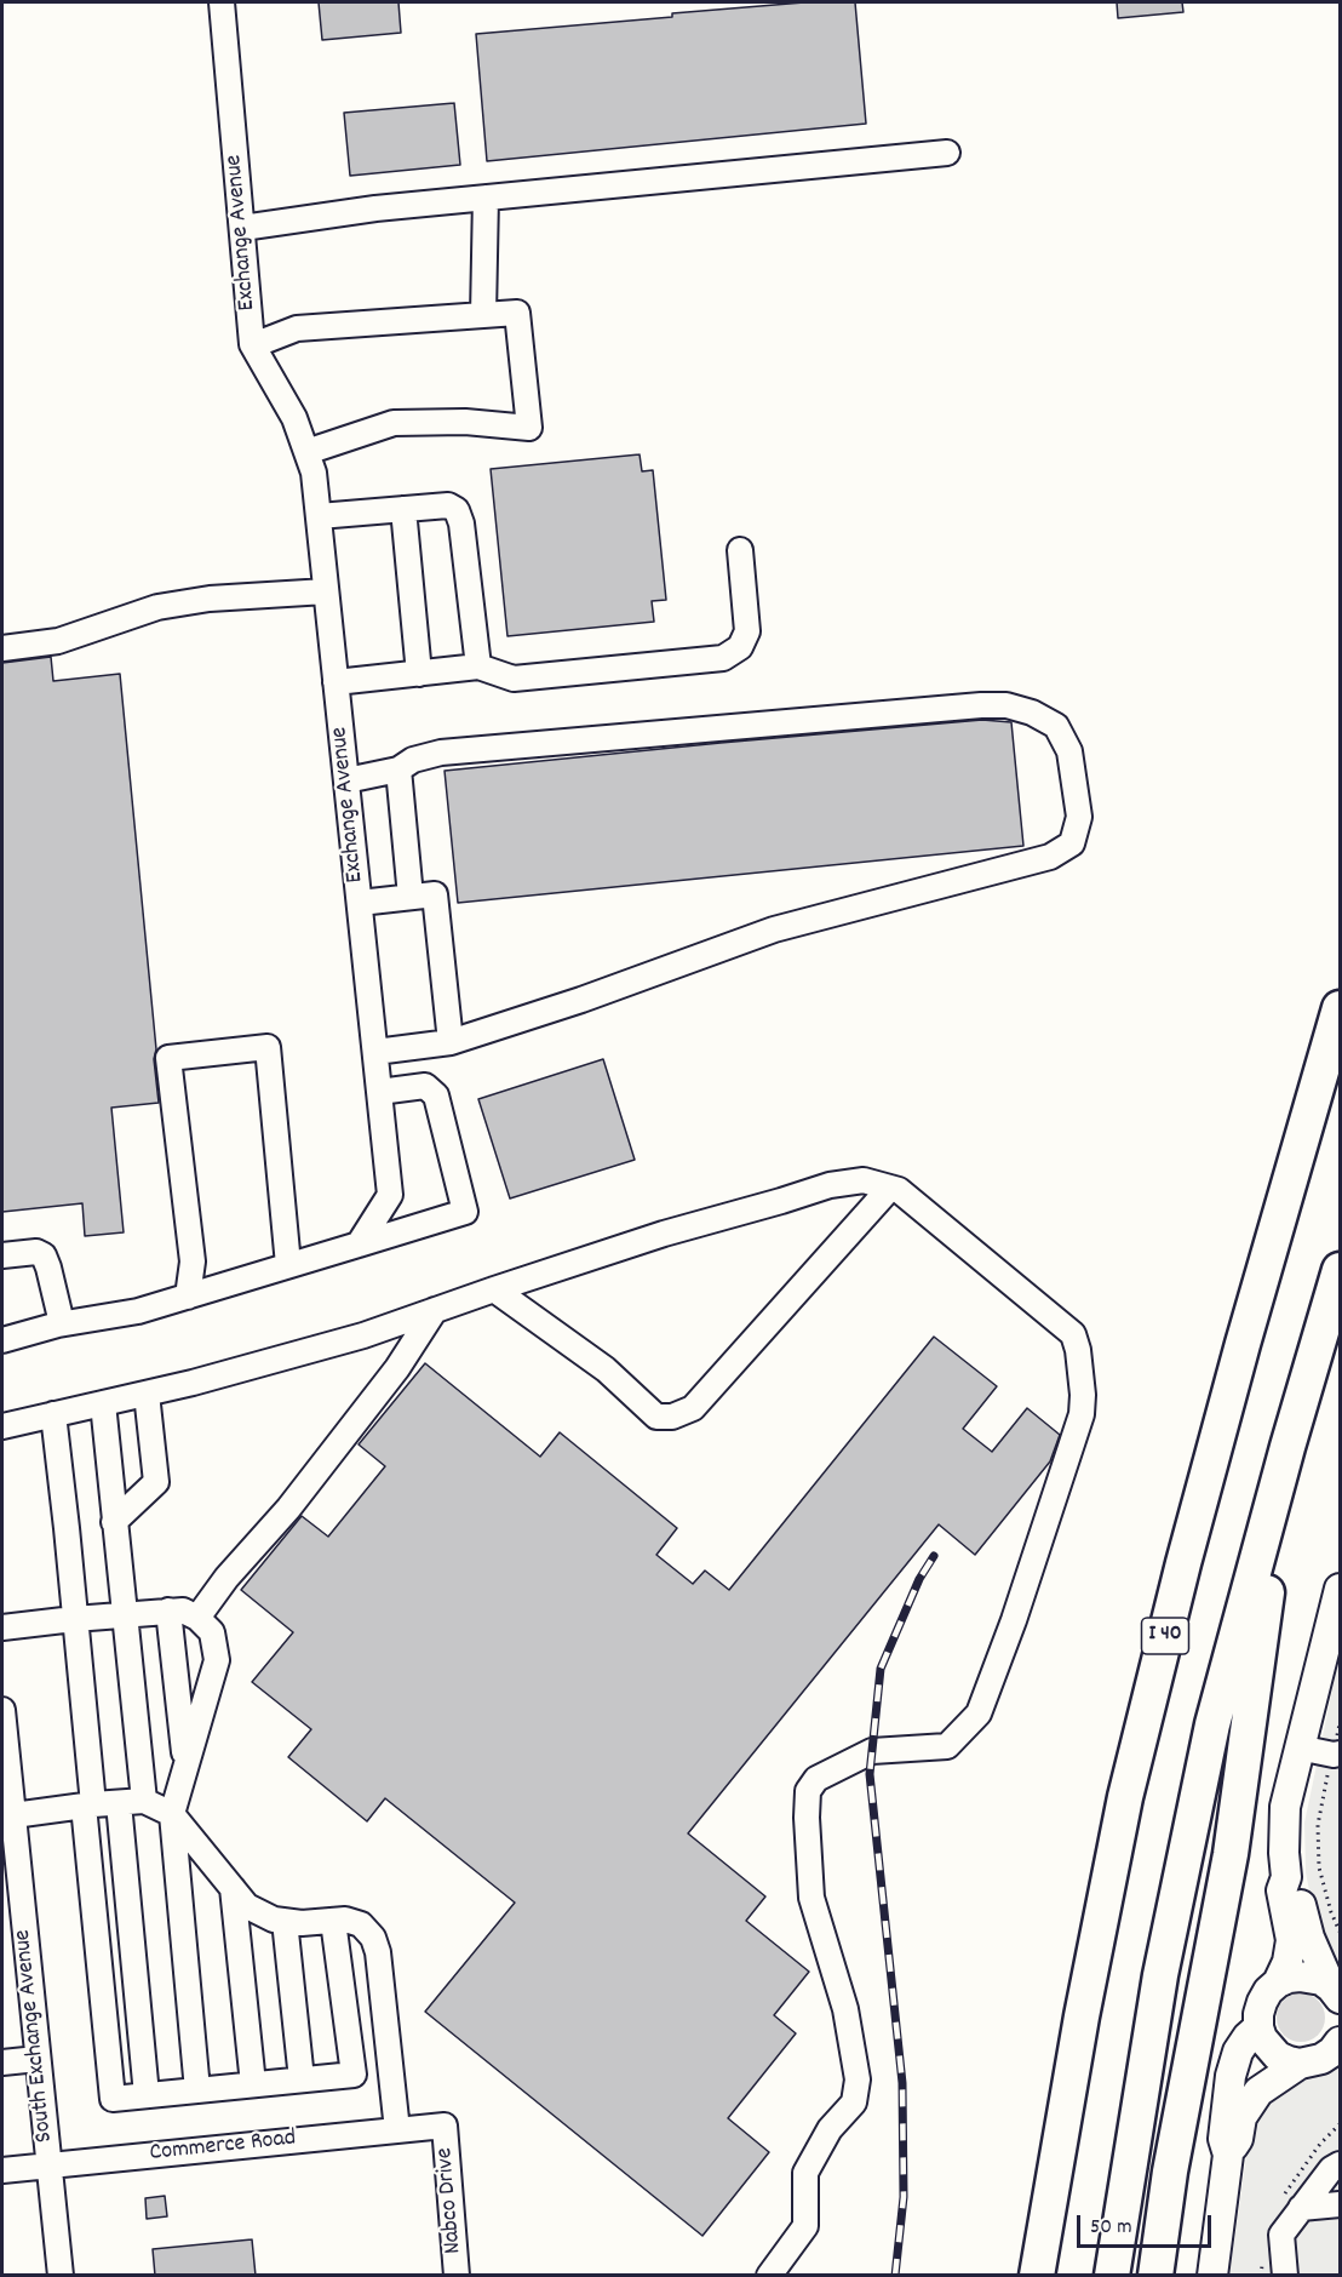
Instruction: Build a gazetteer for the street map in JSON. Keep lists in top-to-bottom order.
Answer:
{
  "streets": {
    "highway": ["I 40"],
    "street": [
      "Exchange Avenue",
      "South Exchange Avenue",
      "Commerce Road",
      "Nabco Drive"
    ]
  },
  "crossings": [
    ["South Exchange Avenue", "Commerce Road"],
    ["Commerce Road", "Nabco Drive"]
  ],
  "scale_bar": "50 m"
}
